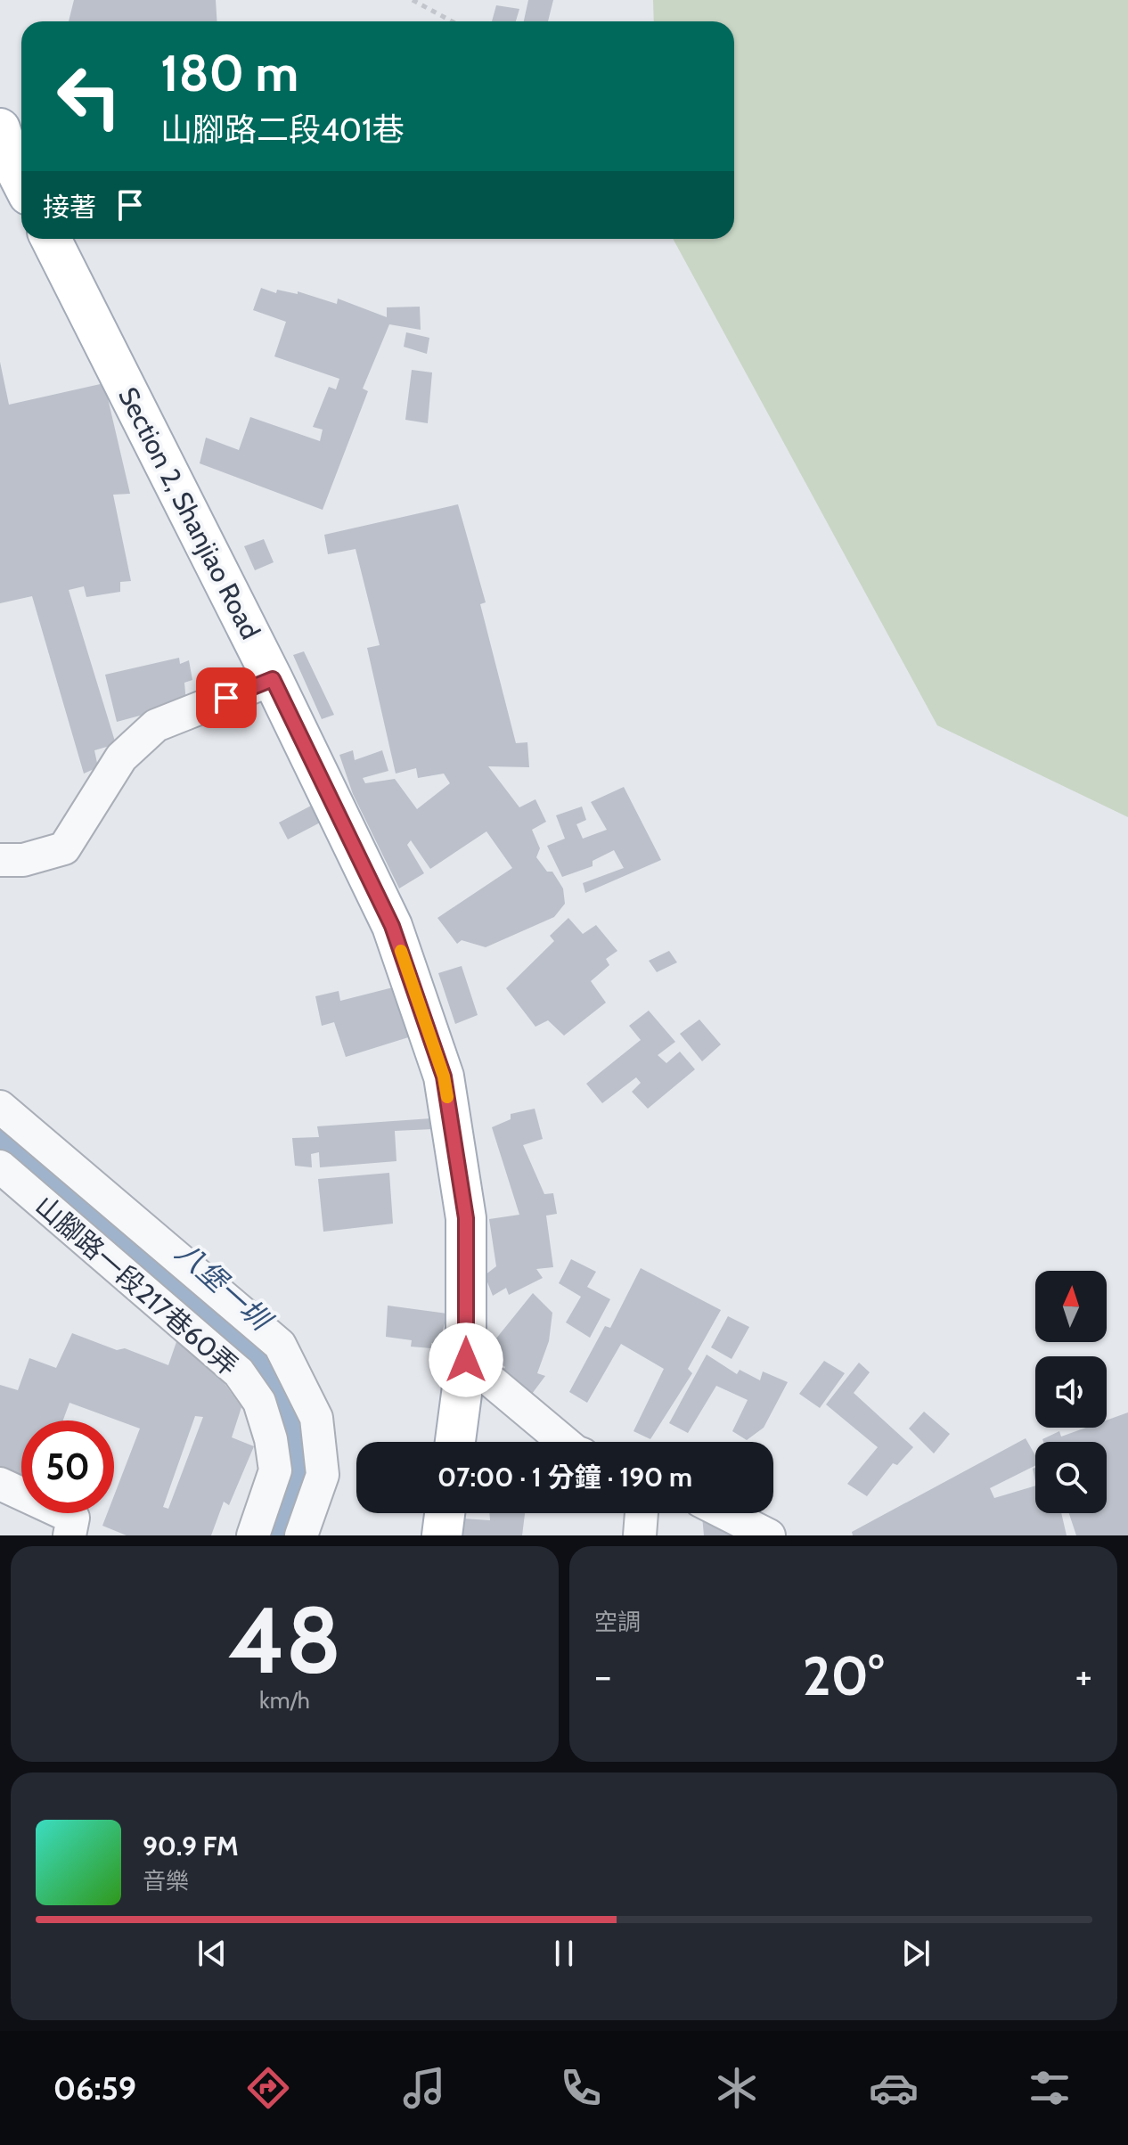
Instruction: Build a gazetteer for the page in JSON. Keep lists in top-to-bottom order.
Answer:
{
  "streets": {
    "main road": ["Section 2, Shanjiao Road"],
    "lane": ["山腳路一段217巷60弄"]
  },
  "water": ["八堡一圳"],
  "north": "top",
  "page": {
    "turn": ["180 m", "山腳路二段401巷"],
    "then": "接著",
    "limit": "50",
    "trip": "07:00 · 1 分鐘 · 190 m",
    "tile": [
      ["48", "km/h"],
      "空調"
    ],
    "heat": ["−", "20°", "+"],
    "song": ["90.9 FM", "音樂"],
    "tabs": "06:59"
  }
}
